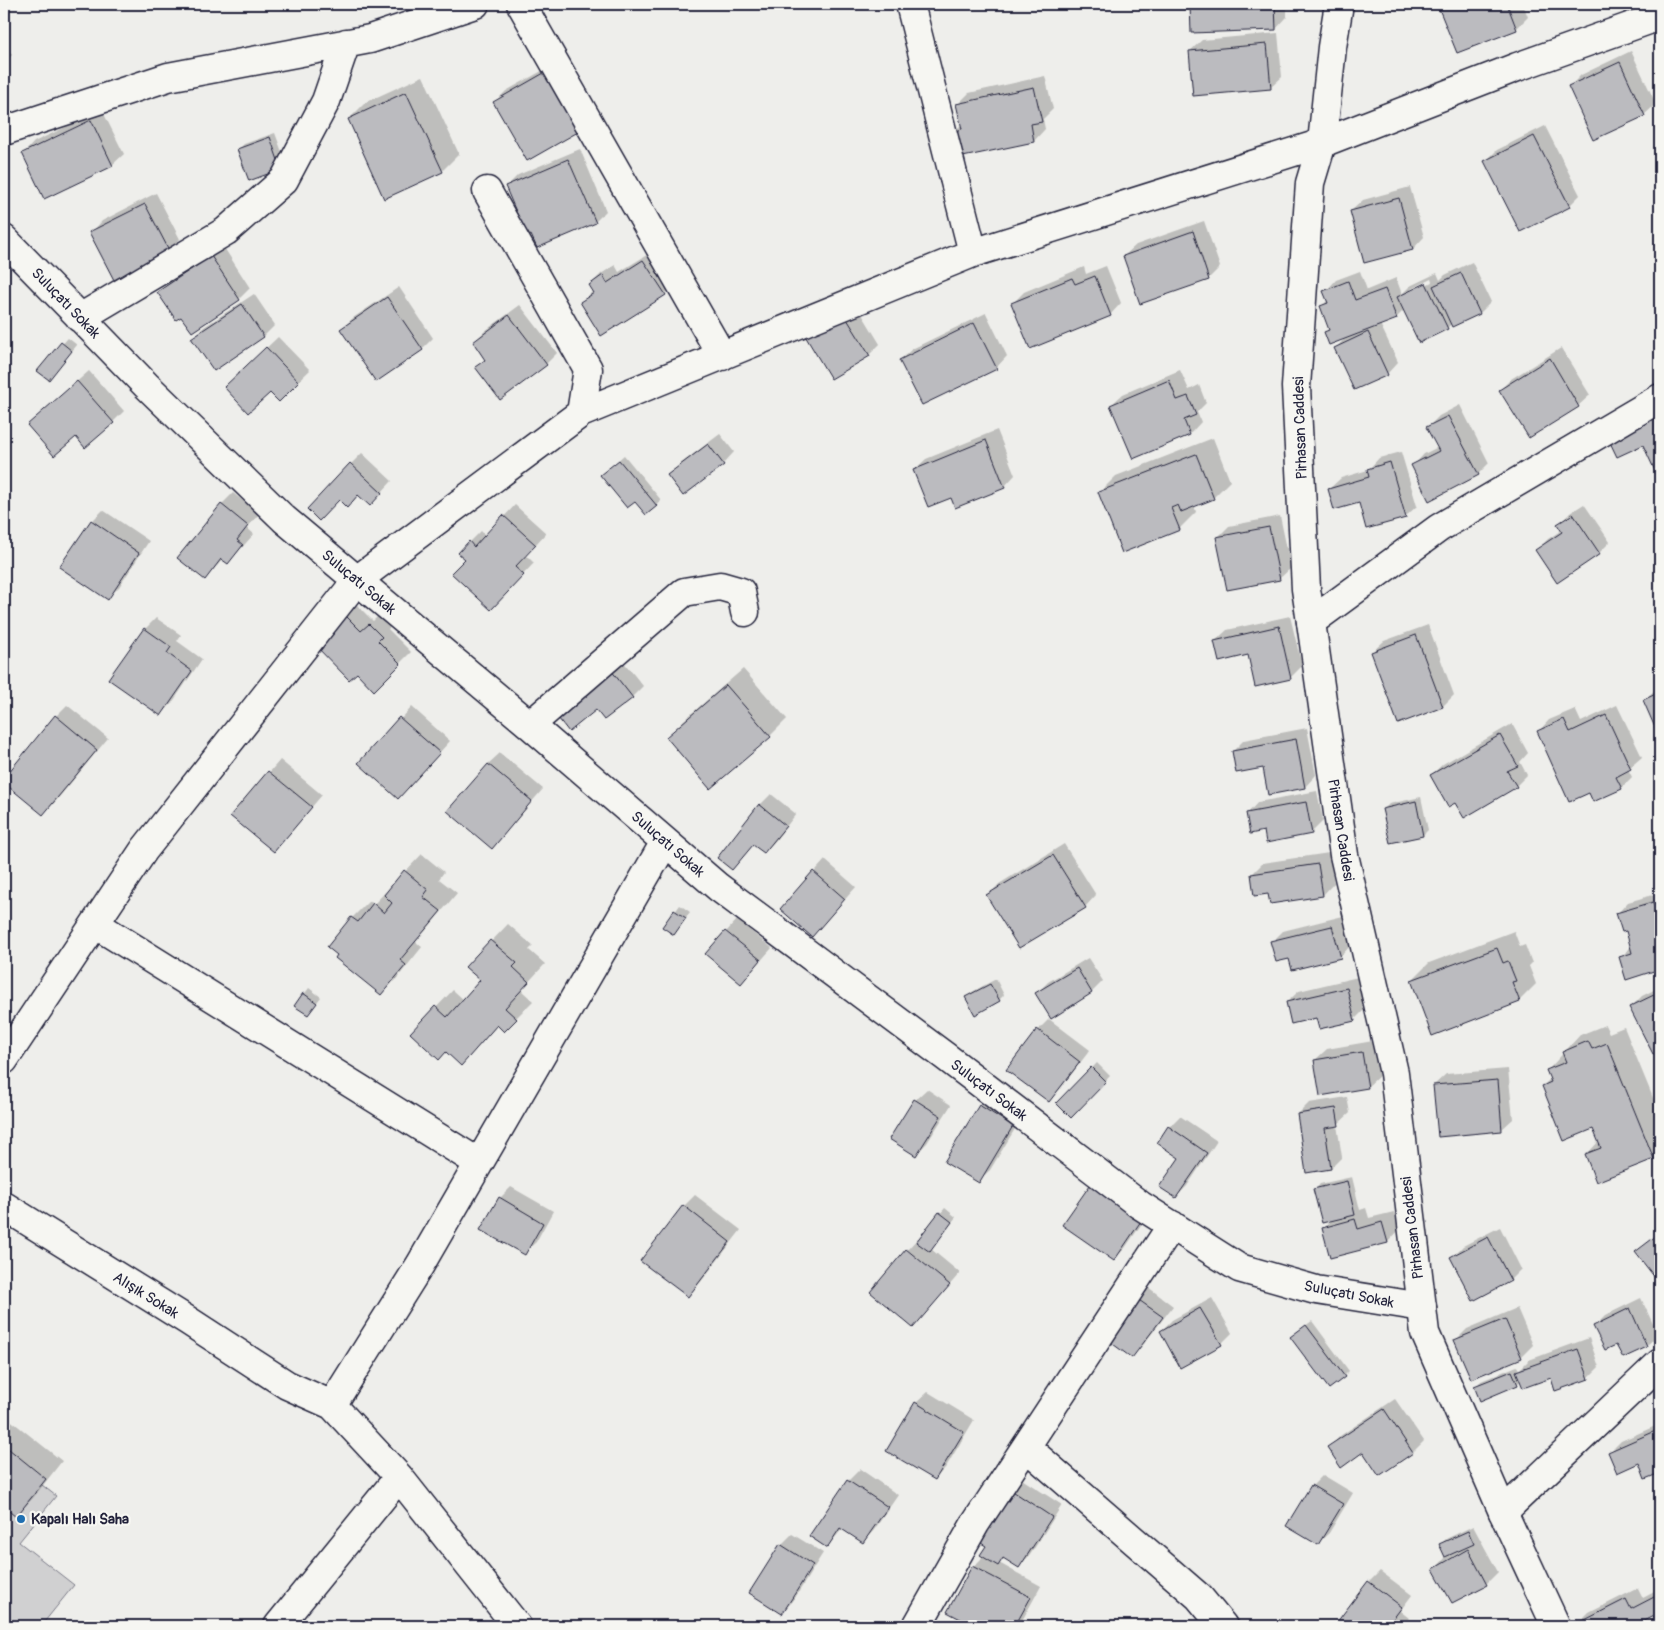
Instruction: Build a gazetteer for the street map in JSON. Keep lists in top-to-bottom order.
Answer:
{
  "streets": {
    "street": ["Suluçatı Sokak", "Pirhasan Caddesi", "Alışık Sokak"]
  },
  "crossings": [
    ["Suluçatı Sokak", "Pirhasan Caddesi"]
  ],
  "places": ["Kapalı Halı Saha"]
}
